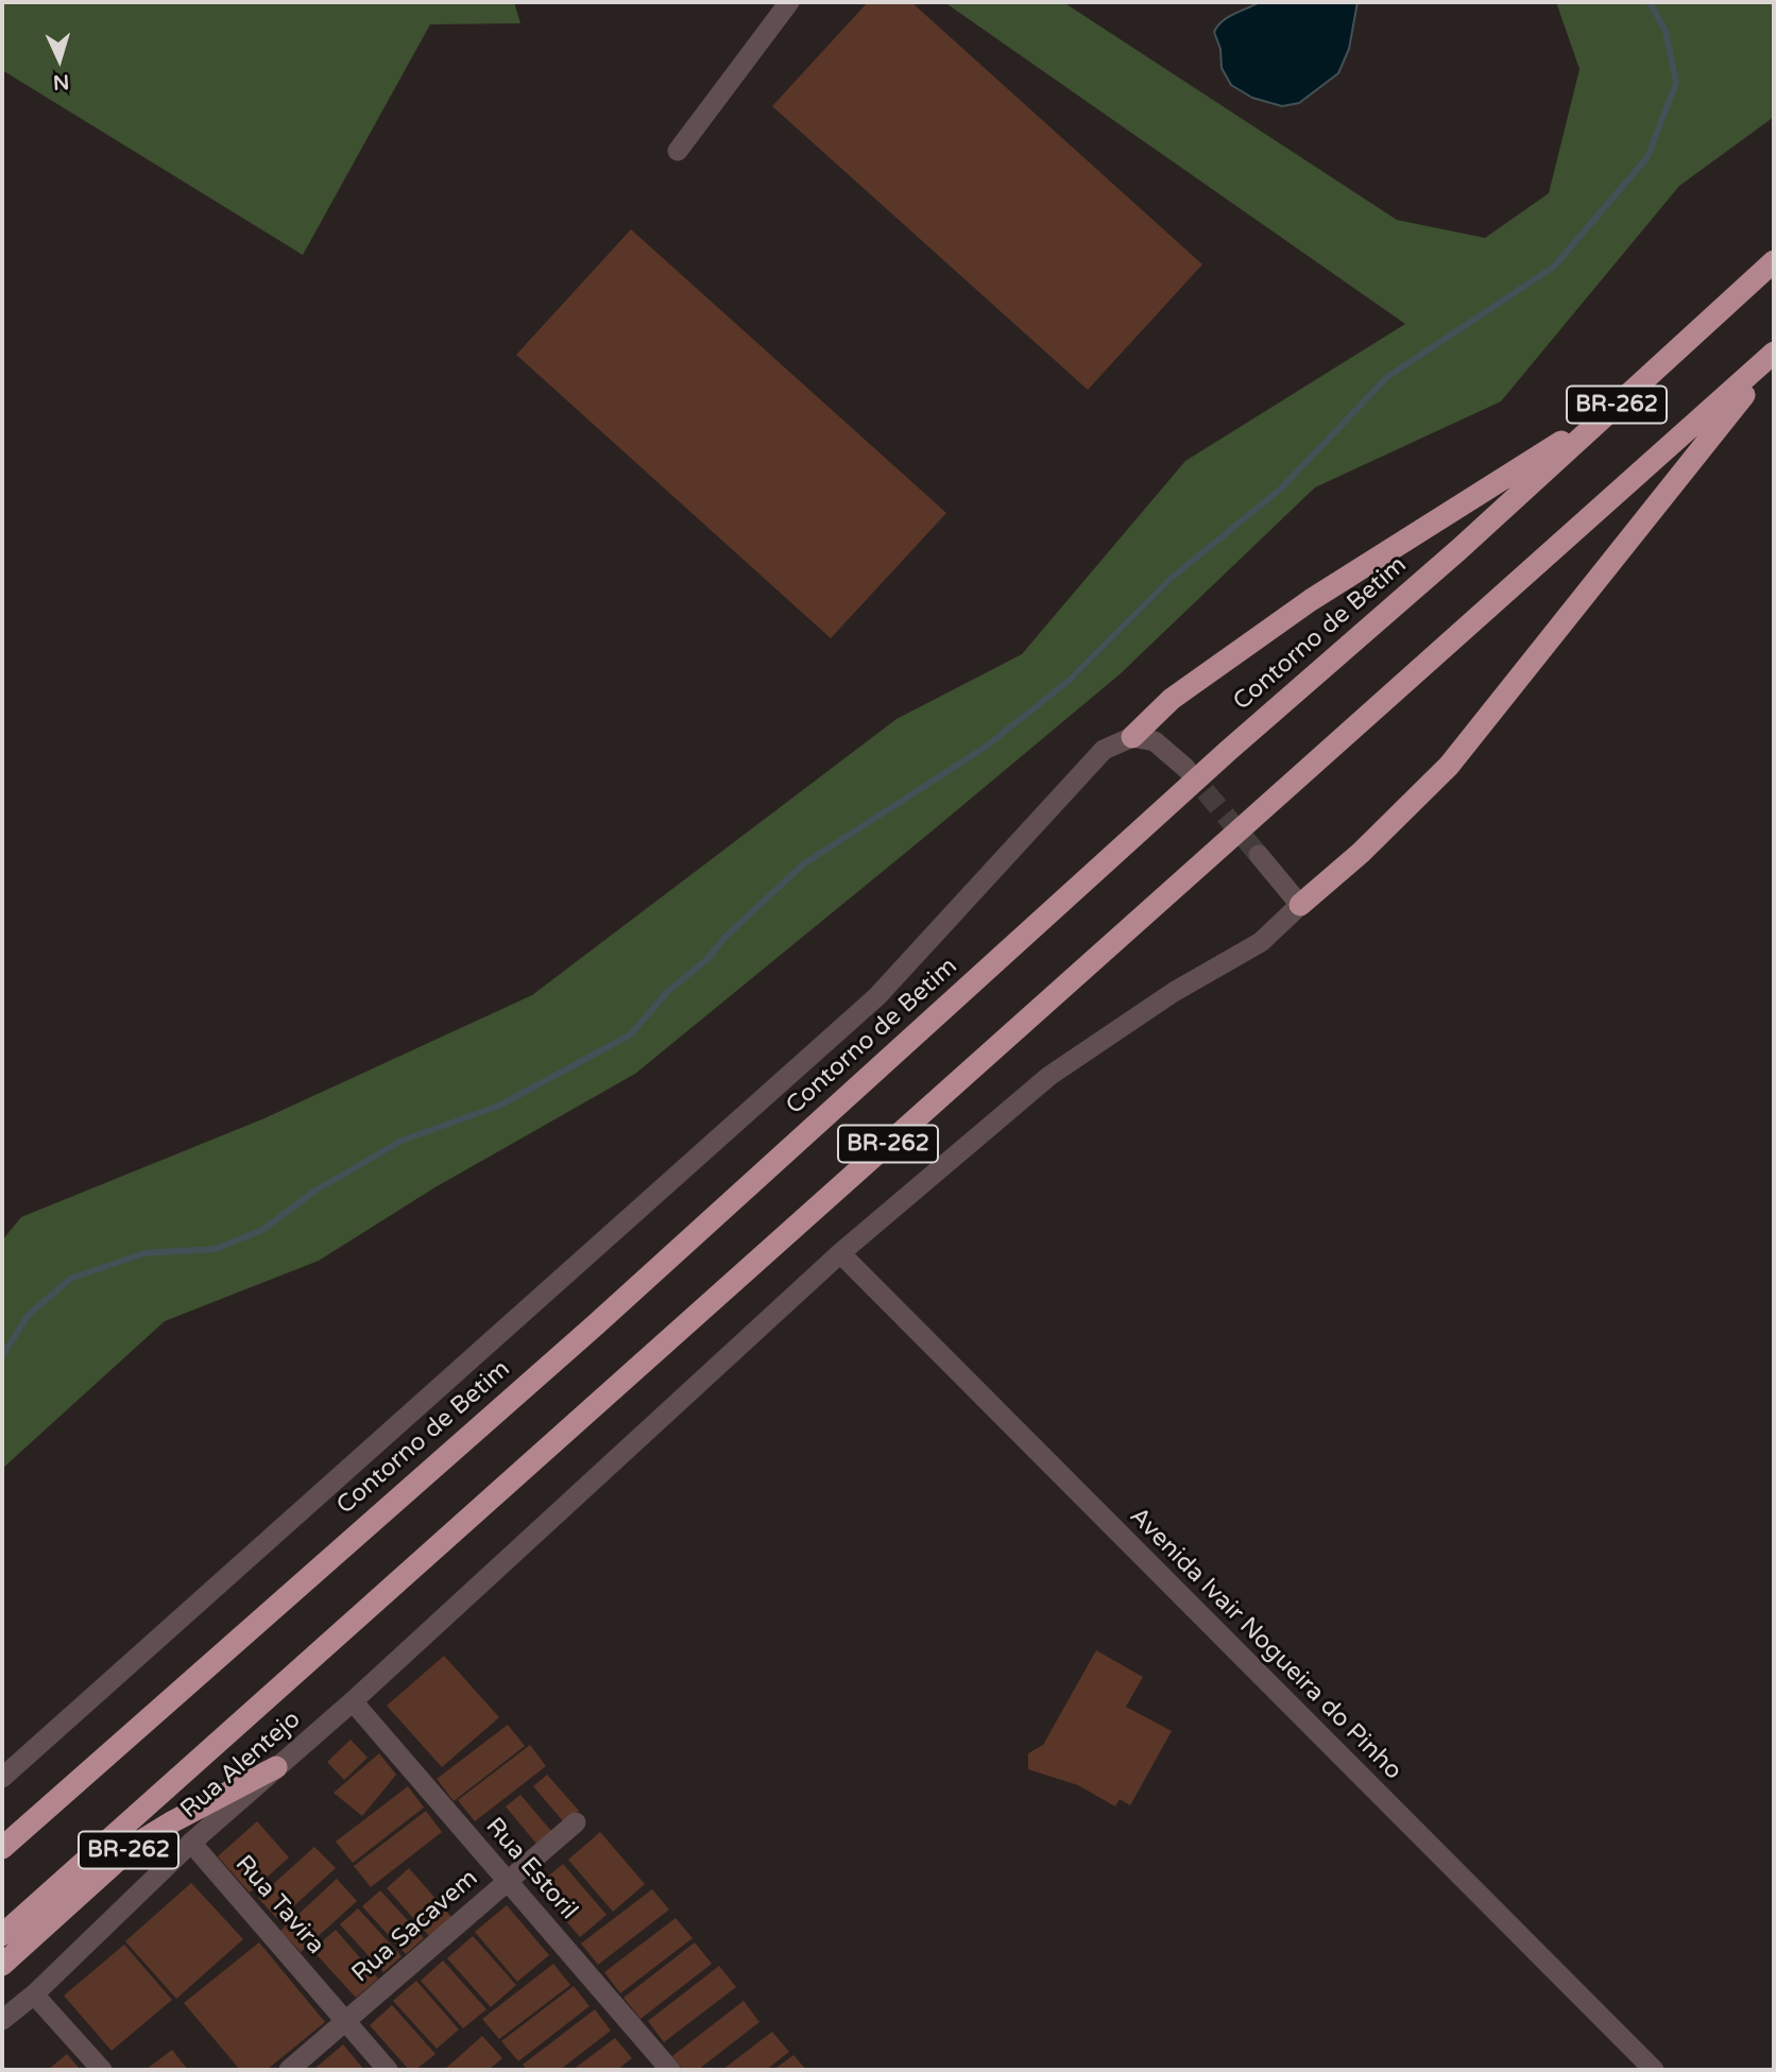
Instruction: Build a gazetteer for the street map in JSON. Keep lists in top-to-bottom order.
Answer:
{
  "streets": {
    "highway": ["BR-262", "Contorno de Betim"],
    "street": [
      "Avenida Ivair Nogueira do Pinho",
      "Rua Alentejo",
      "Rua Estoril",
      "Rua Tavira",
      "Rua Sacavem"
    ]
  },
  "crossings": [
    ["BR-262", "Rua Alentejo"],
    ["Avenida Ivair Nogueira do Pinho", "Rua Alentejo"],
    ["Rua Alentejo", "Rua Estoril"],
    ["Rua Alentejo", "Rua Tavira"],
    ["Rua Estoril", "Rua Sacavem"],
    ["Rua Tavira", "Rua Sacavem"]
  ],
  "north": "bottom"
}
